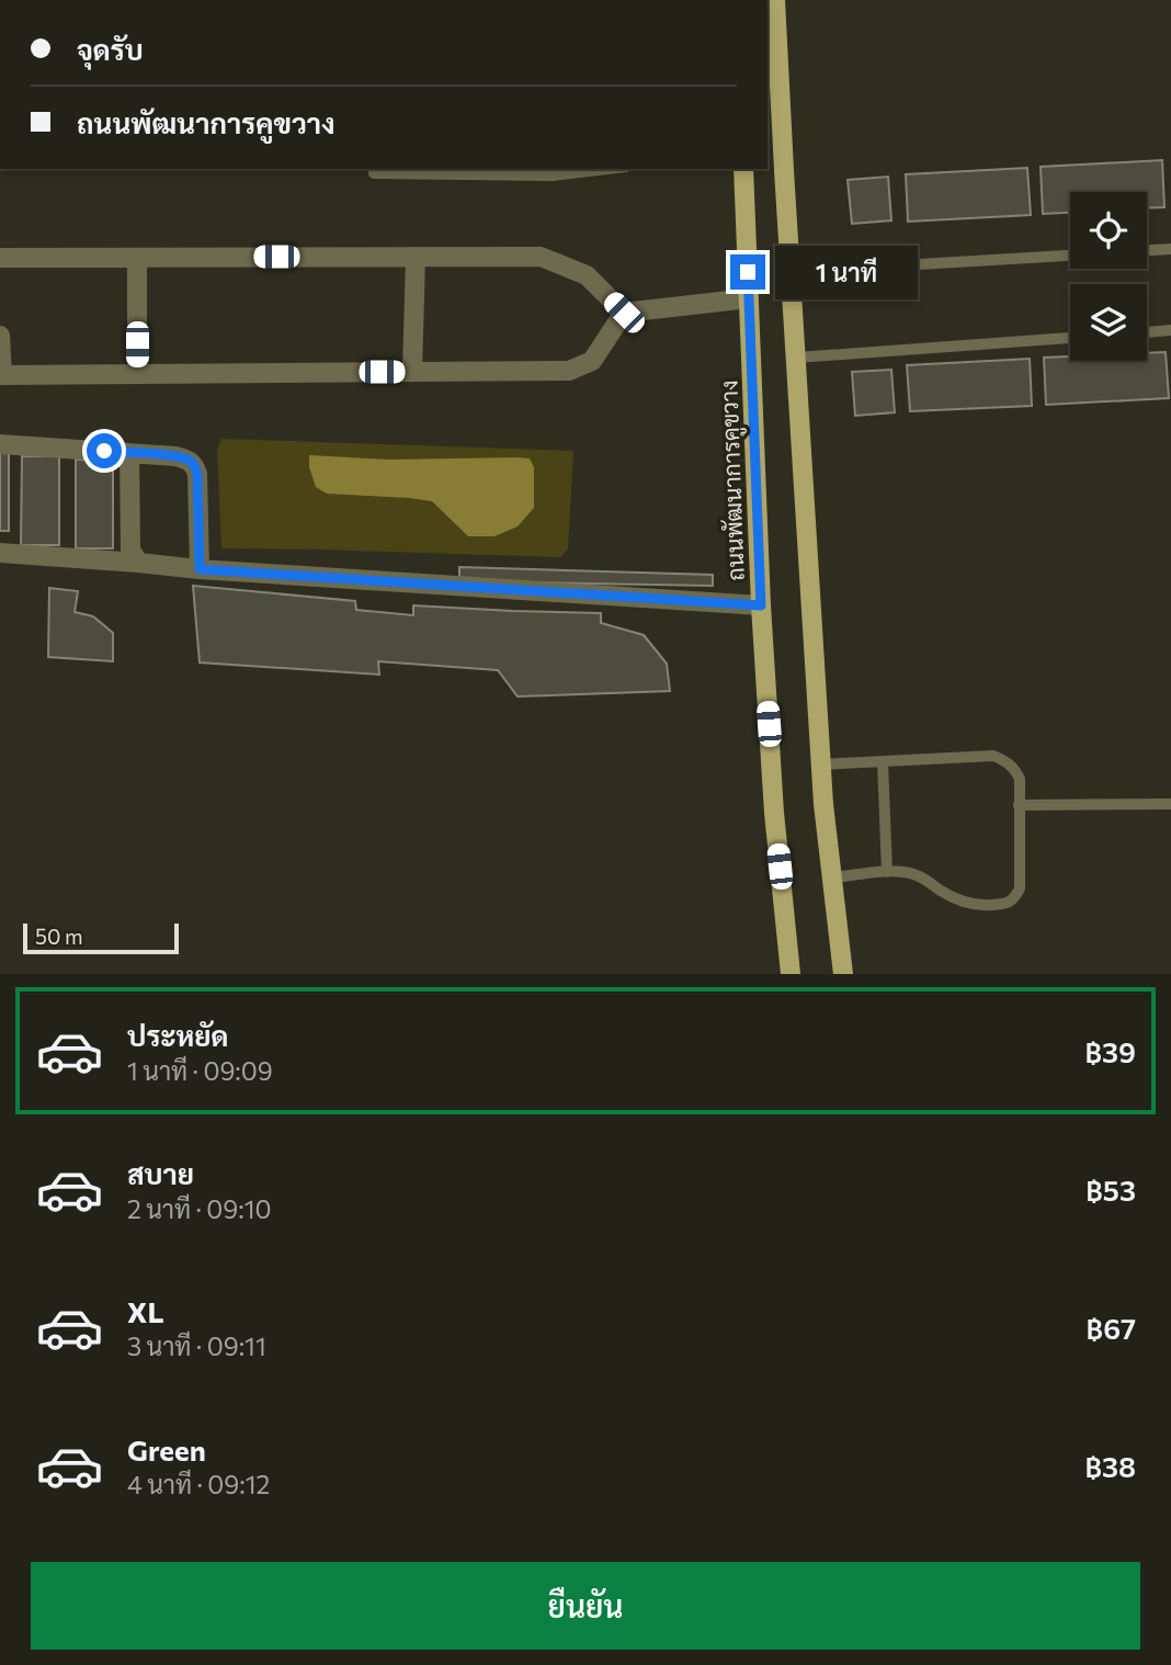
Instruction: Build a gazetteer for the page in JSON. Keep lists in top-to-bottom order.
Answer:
{
  "streets": {
    "main road": ["ถนนพัฒนาการคูขวาง"]
  },
  "scale_bar": "50 m",
  "page": {
    "banner": ["จุดรับ", "ถนนพัฒนาการคูขวาง"],
    "bubble": "1 นาที",
    "scale": "50 m",
    "list": [
      {
        "name": "ประหยัด",
        "note": "1 นาที · 09:09",
        "value": "฿39"
      },
      {
        "name": "สบาย",
        "note": "2 นาที · 09:10",
        "value": "฿53"
      },
      {
        "name": "XL",
        "note": "3 นาที · 09:11",
        "value": "฿67"
      },
      {
        "name": "Green",
        "note": "4 นาที · 09:12",
        "value": "฿38"
      }
    ],
    "buttons": "ยืนยัน"
  }
}
